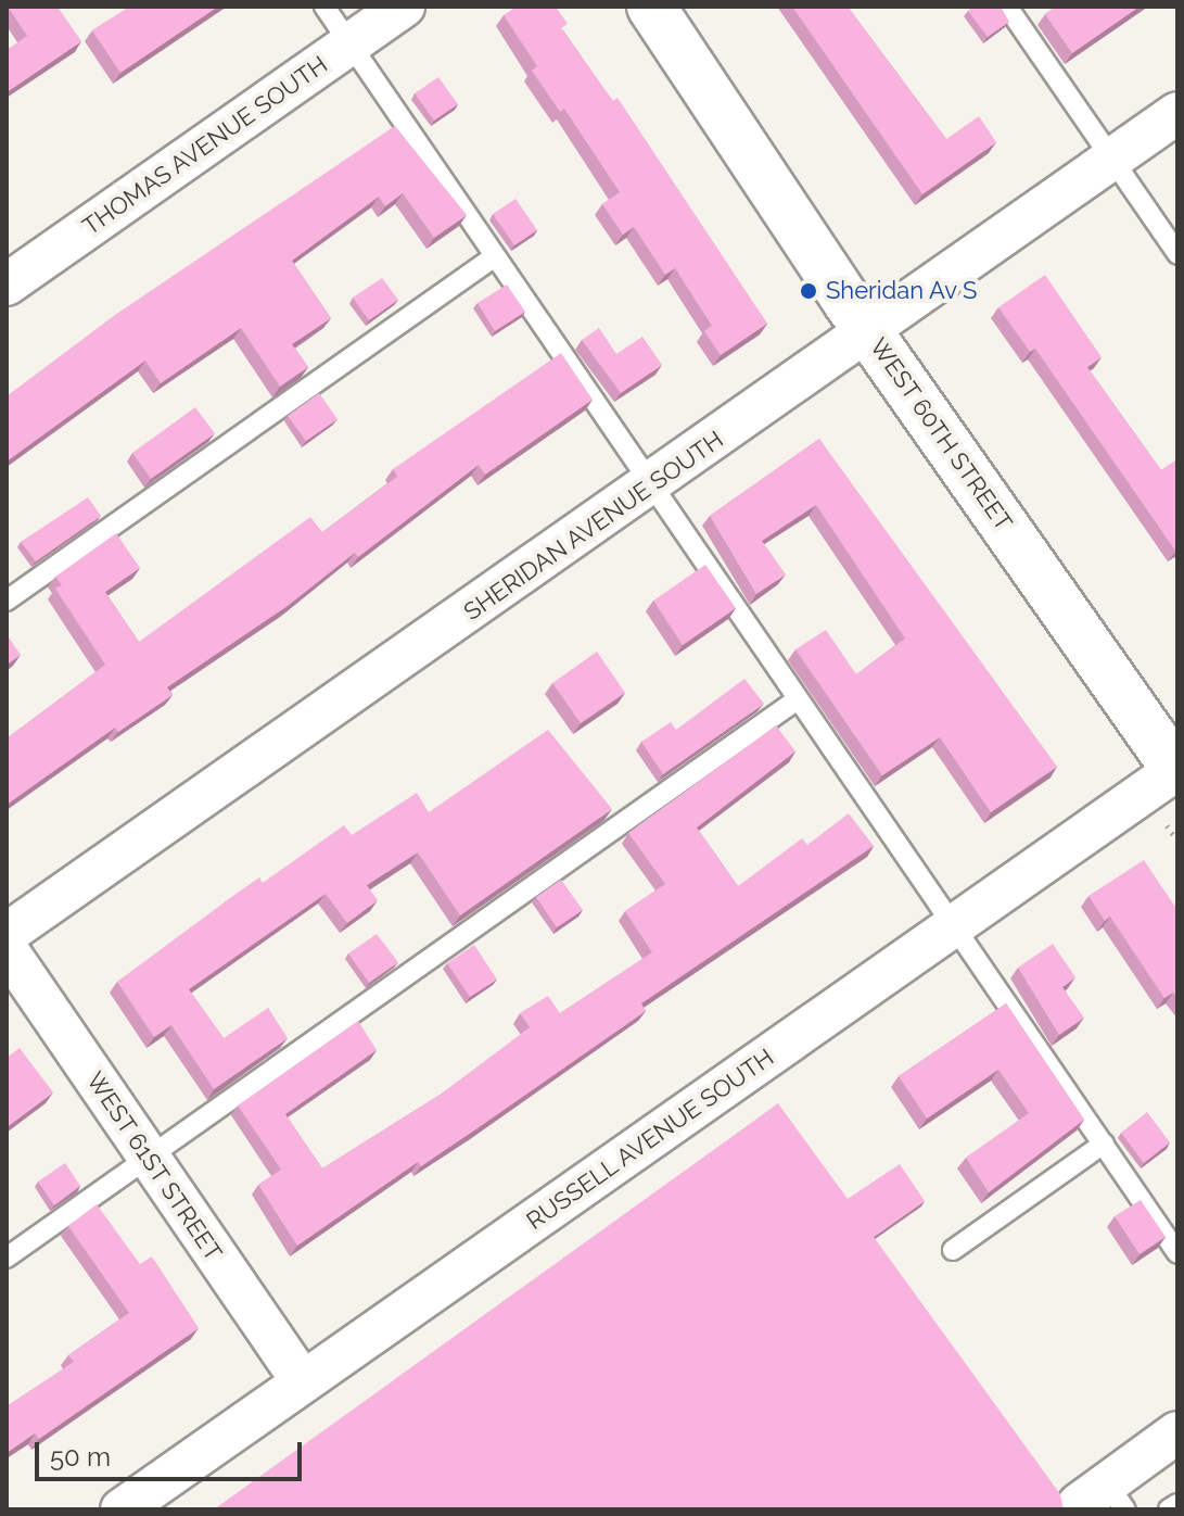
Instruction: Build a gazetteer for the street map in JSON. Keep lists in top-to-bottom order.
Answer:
{
  "streets": {
    "street": [
      "THOMAS AVENUE SOUTH",
      "WEST 60TH STREET",
      "SHERIDAN AVENUE SOUTH",
      "RUSSELL AVENUE SOUTH",
      "WEST 61ST STREET"
    ]
  },
  "crossings": [
    ["WEST 60TH STREET", "SHERIDAN AVENUE SOUTH"],
    ["WEST 60TH STREET", "RUSSELL AVENUE SOUTH"],
    ["RUSSELL AVENUE SOUTH", "WEST 61ST STREET"]
  ],
  "places": ["Sheridan Av S"],
  "scale_bar": "50 m"
}
